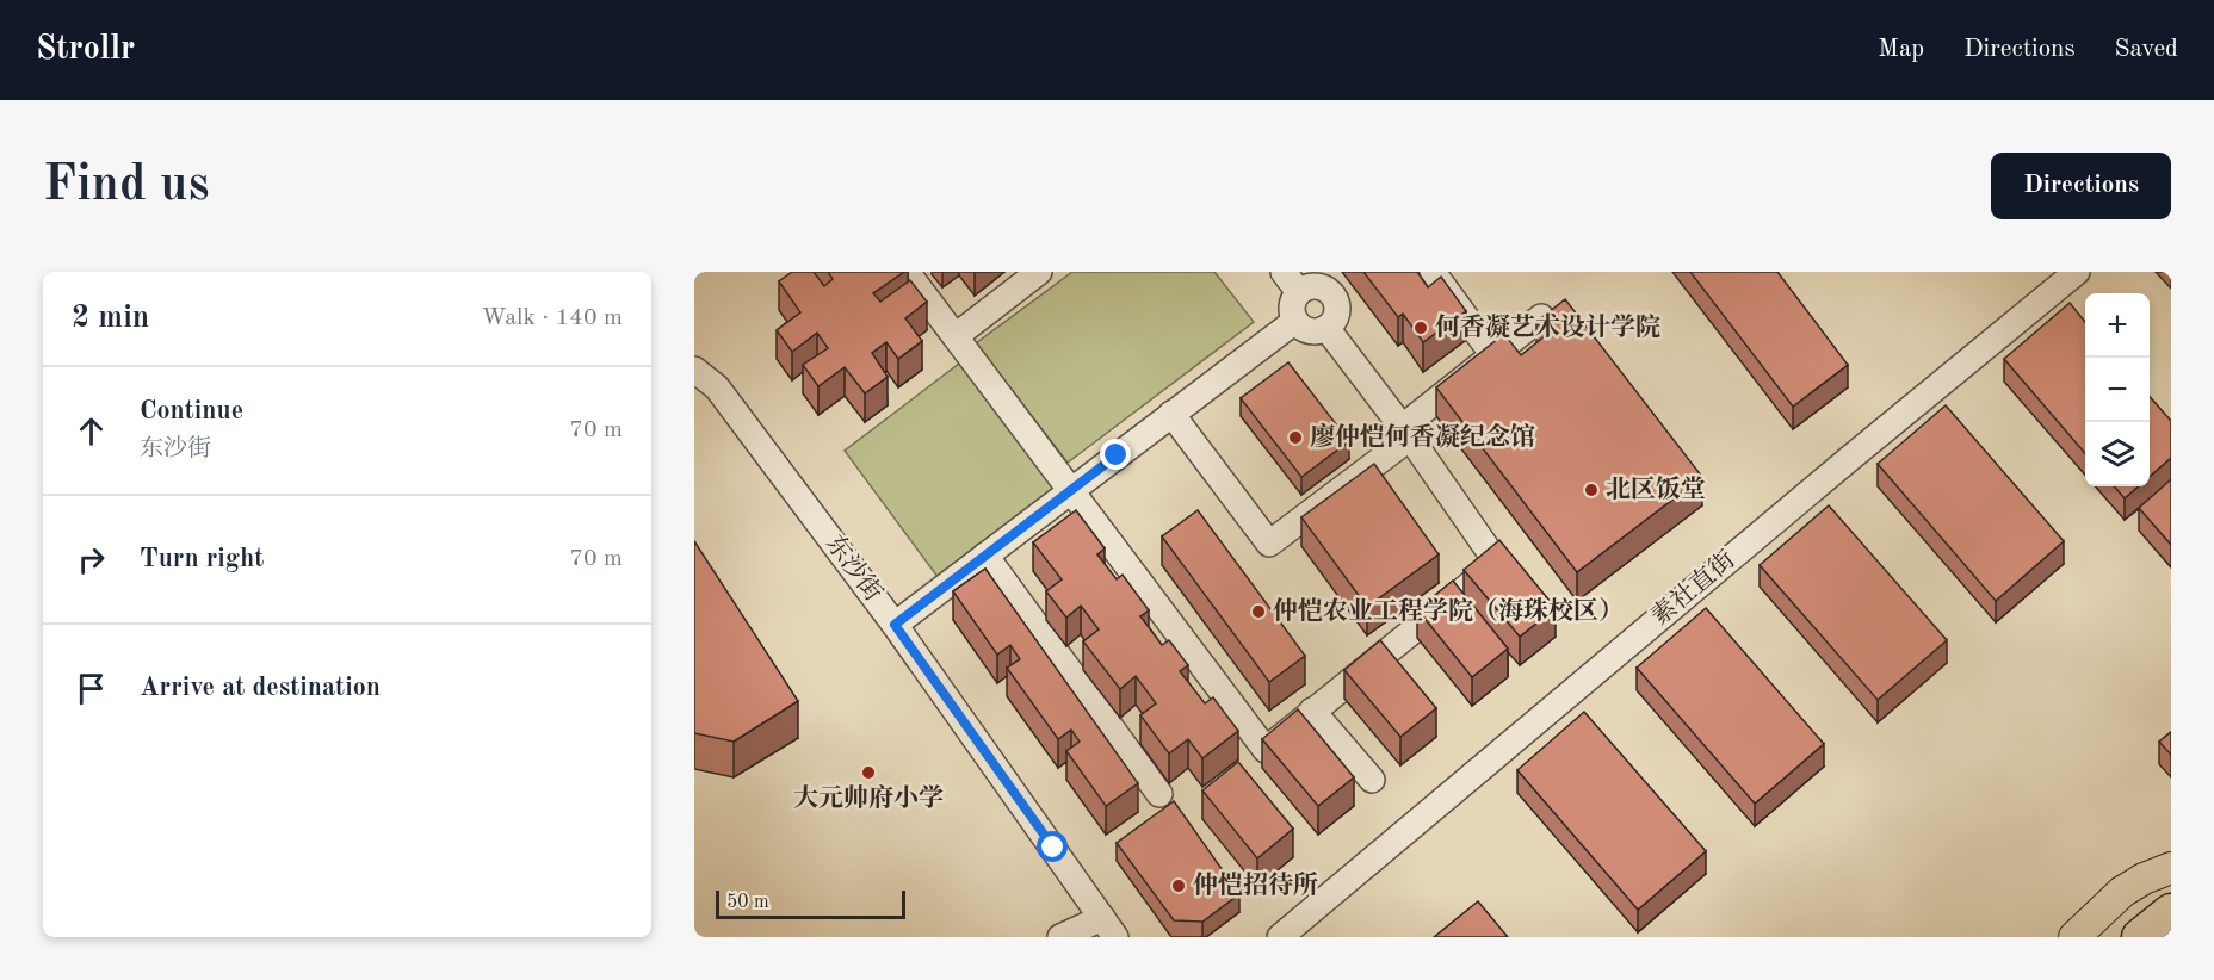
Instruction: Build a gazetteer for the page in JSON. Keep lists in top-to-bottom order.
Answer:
{
  "streets": {
    "street": ["东沙街", "素社直街"]
  },
  "places": [
    "何香凝艺术设计学院",
    "廖仲恺何香凝纪念馆",
    "北区饭堂",
    "仲恺农业工程学院（海珠校区）",
    "大元帅府小学",
    "仲恺招待所"
  ],
  "scale_bar": "50 m",
  "page": {
    "header": "Strollr",
    "nav": ["Map", "Directions", "Saved"],
    "buttons": "Directions",
    "title": "Find us",
    "heading": ["2 min", "Walk · 140 m"],
    "map_buttons": ["+", "−"],
    "list": [
      ["Continue", "东沙街", "70 m"],
      ["Turn right", "70 m"],
      "Arrive at destination"
    ],
    "scale": "50 m"
  }
}
